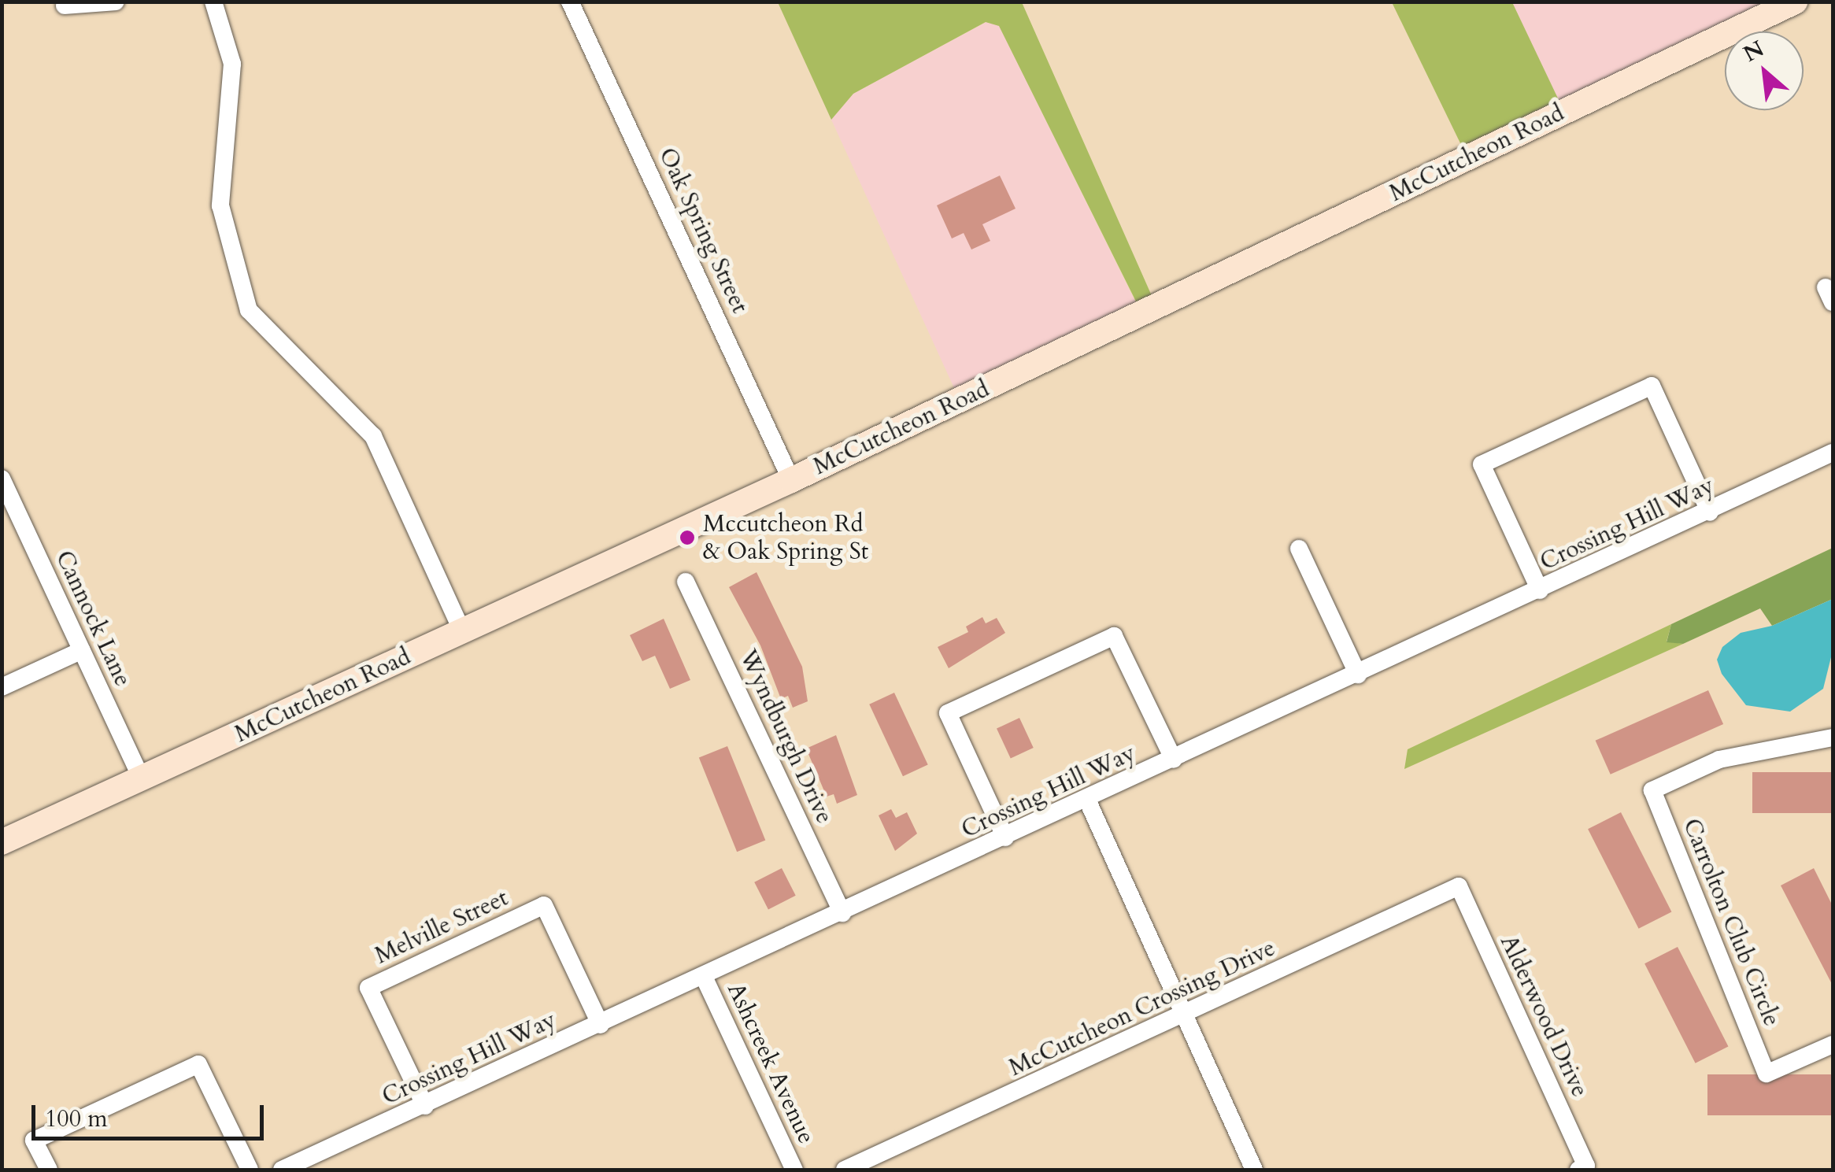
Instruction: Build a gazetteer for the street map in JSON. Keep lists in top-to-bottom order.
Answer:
{
  "streets": {
    "main road": ["McCutcheon Road"],
    "street": [
      "Oak Spring Street",
      "Crossing Hill Way",
      "Cannock Lane",
      "Wyndburgh Drive",
      "Carrolton Club Circle",
      "Melville Street",
      "McCutcheon Crossing Drive",
      "Alderwood Drive",
      "Ashcreek Avenue"
    ]
  },
  "crossings": [
    ["McCutcheon Road", "Oak Spring Street"],
    ["McCutcheon Road", "Cannock Lane"],
    ["Crossing Hill Way", "Wyndburgh Drive"],
    ["Crossing Hill Way", "Melville Street"],
    ["Crossing Hill Way", "Ashcreek Avenue"],
    ["McCutcheon Crossing Drive", "Alderwood Drive"]
  ],
  "places": ["Mccutcheon Rd & Oak Spring St"],
  "scale_bar": "100 m",
  "north": "top left"
}
